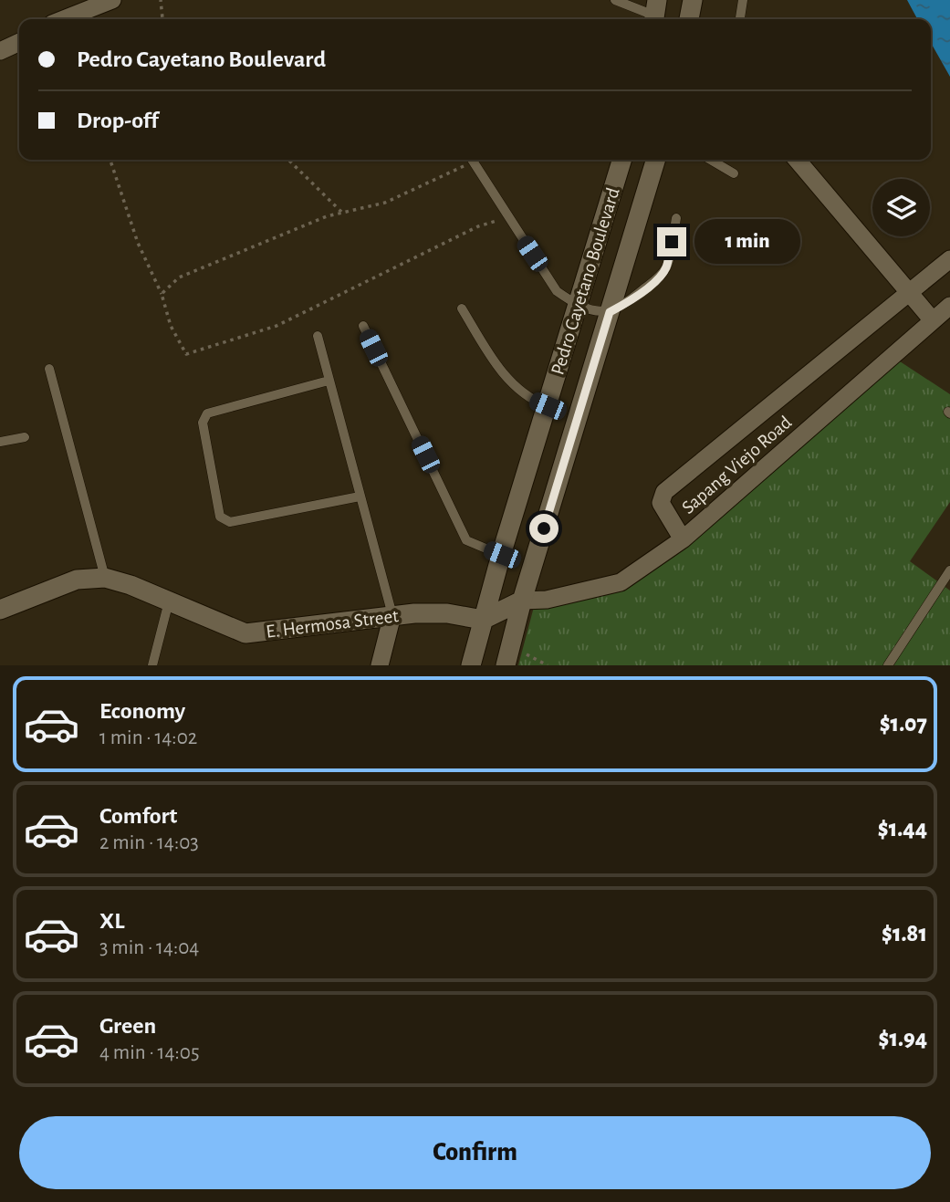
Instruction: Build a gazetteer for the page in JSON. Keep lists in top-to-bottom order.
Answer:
{
  "streets": {
    "main road": ["Pedro Cayetano Boulevard", "E. Hermosa Street"],
    "street": ["Sapang Viejo Road"]
  },
  "crossings": [
    ["Pedro Cayetano Boulevard", "Sapang Viejo Road"],
    ["Pedro Cayetano Boulevard", "E. Hermosa Street"]
  ],
  "page": {
    "banner": ["Pedro Cayetano Boulevard", "Drop-off"],
    "bubble": "1 min",
    "list": [
      {
        "name": "Economy",
        "note": "1 min · 14:02",
        "value": "$1.07"
      },
      {
        "name": "Comfort",
        "note": "2 min · 14:03",
        "value": "$1.44"
      },
      {
        "name": "XL",
        "note": "3 min · 14:04",
        "value": "$1.81"
      },
      {
        "name": "Green",
        "note": "4 min · 14:05",
        "value": "$1.94"
      }
    ],
    "buttons": "Confirm"
  }
}
